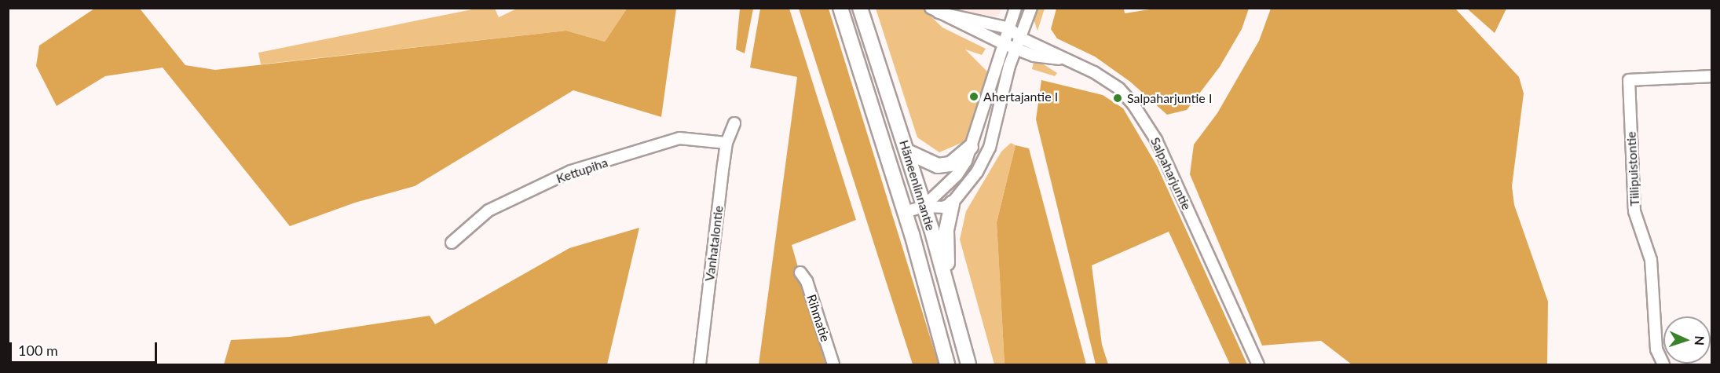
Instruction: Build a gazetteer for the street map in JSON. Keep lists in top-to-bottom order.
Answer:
{
  "streets": {
    "main road": ["Hämeenlinnantie"],
    "street": [
      "Tiilipuistontie",
      "Kettupiha",
      "Salpaharjuntie",
      "Vanhatalontie",
      "Rihmatie"
    ]
  },
  "crossings": [
    ["Kettupiha", "Vanhatalontie"]
  ],
  "places": ["Ahertajantie I", "Salpaharjuntie I"],
  "scale_bar": "100 m",
  "north": "right"
}
